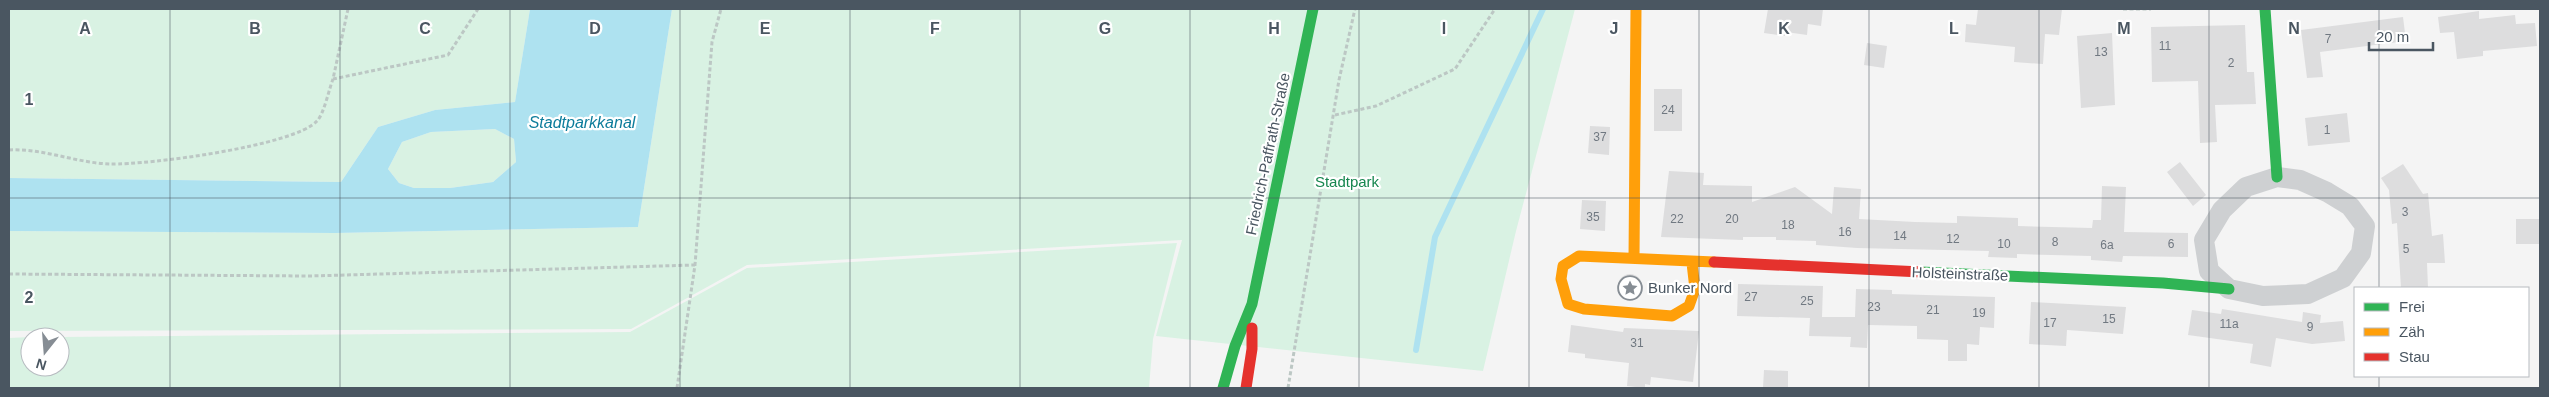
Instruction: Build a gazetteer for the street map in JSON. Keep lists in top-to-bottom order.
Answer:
{
  "streets": {
    "street": ["Friedrich-Paffrath-Straße", "Holsteinstraße"]
  },
  "water": ["Stadtparkkanal"],
  "parks": ["Stadtpark"],
  "places": {
    "place": ["Bunker Nord"]
  },
  "house_numbers": [
    "7",
    "11",
    "13",
    "2",
    "24",
    "1",
    "37",
    "3",
    "35",
    "22",
    "20",
    "18",
    "16",
    "14",
    "12",
    "8",
    "10",
    "6",
    "6a",
    "5",
    "27",
    "25",
    "23",
    "21",
    "19",
    "15",
    "17",
    "11a",
    "9",
    "31"
  ],
  "legend": ["Frei", "Zäh", "Stau"],
  "scale_bar": "20 m",
  "north": "bottom",
  "grid": {
    "columns": [
      "A",
      "B",
      "C",
      "D",
      "E",
      "F",
      "G",
      "H",
      "I",
      "J",
      "K",
      "L",
      "M",
      "N"
    ],
    "rows": ["1", "2"]
  }
}
